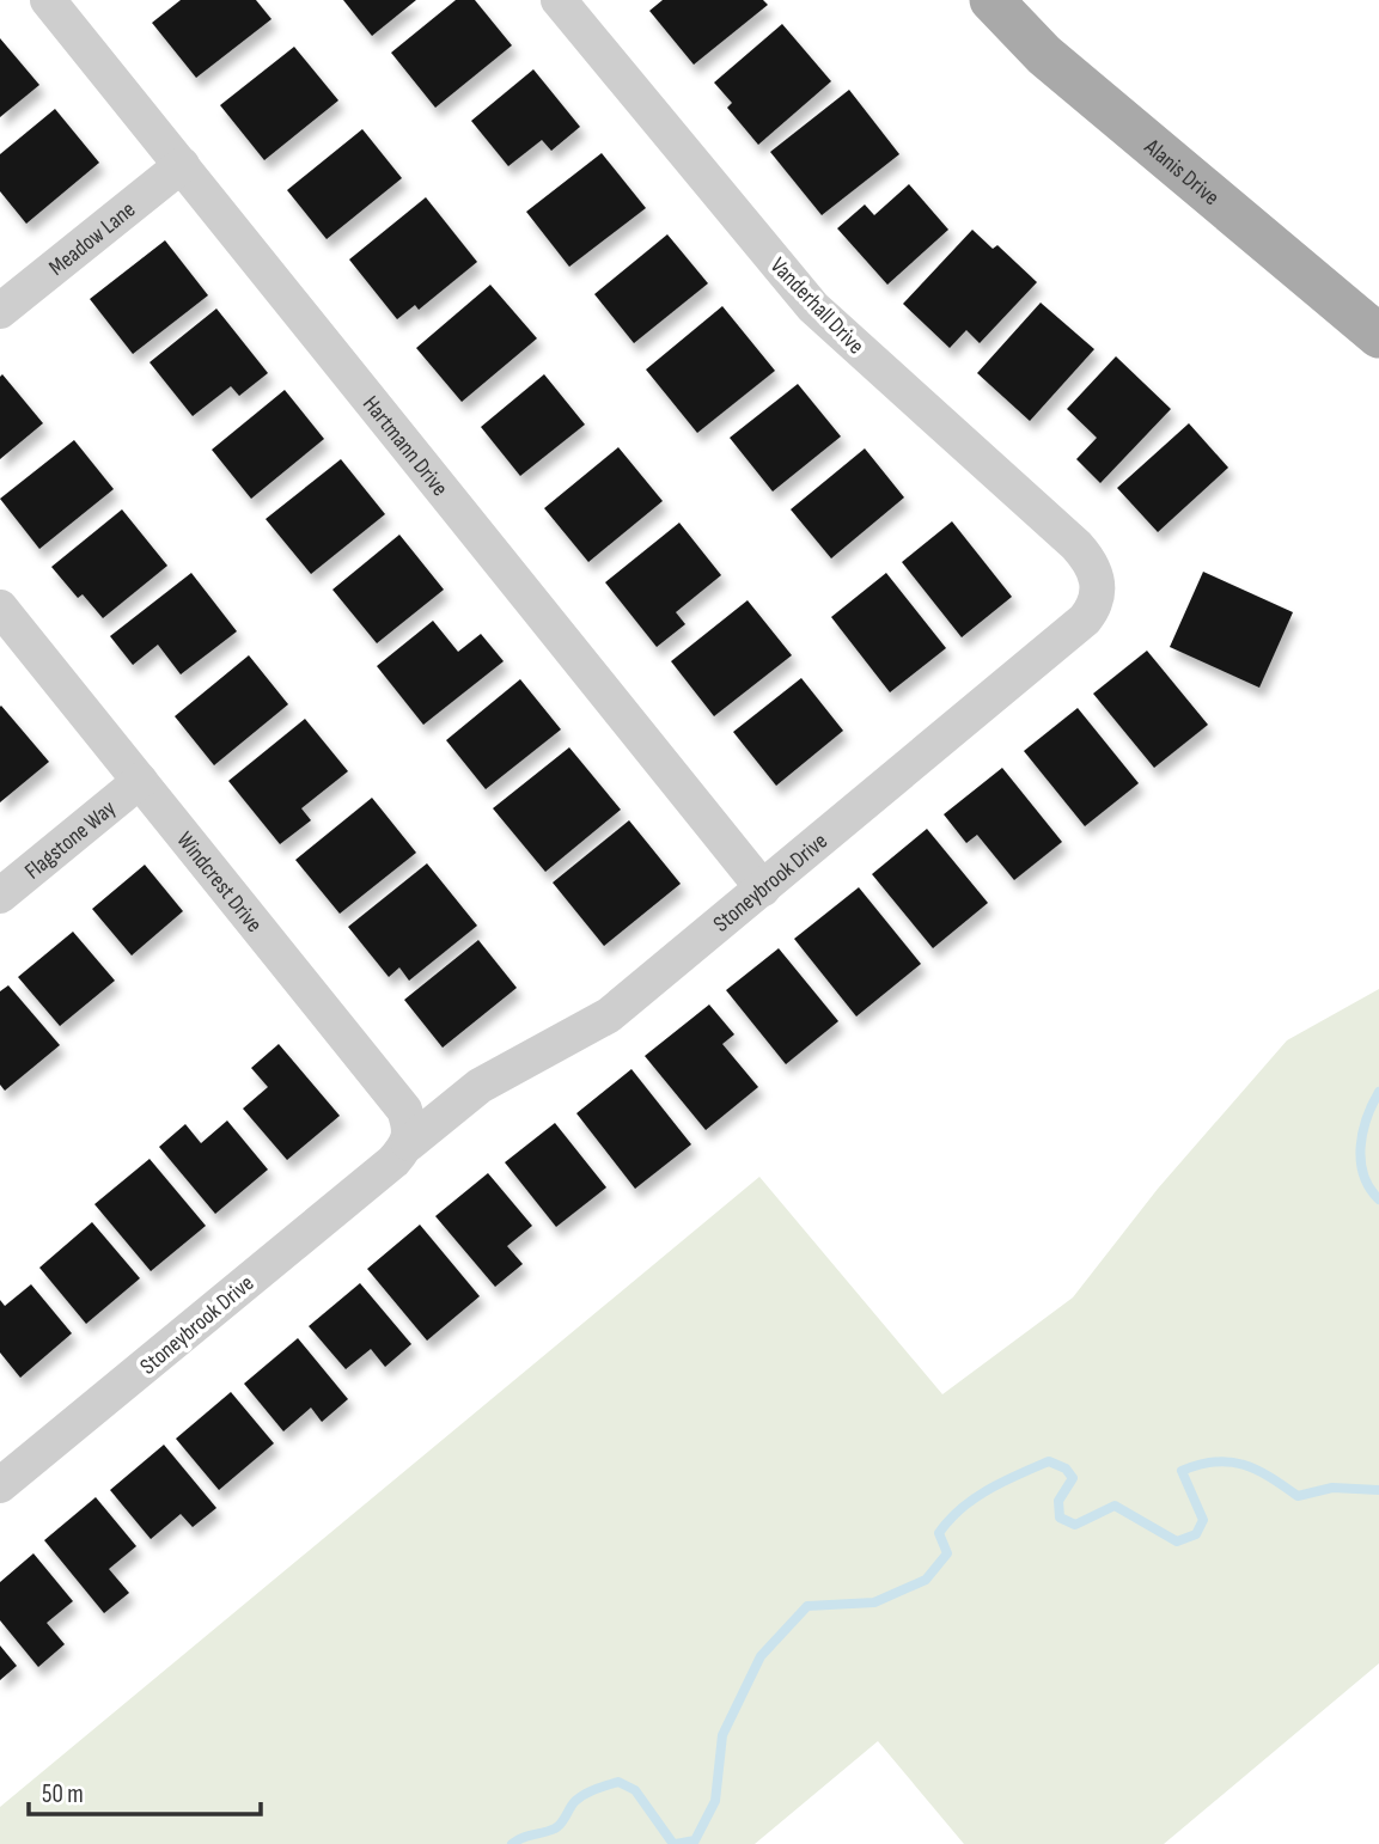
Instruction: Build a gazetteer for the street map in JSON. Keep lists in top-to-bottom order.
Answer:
{
  "streets": {
    "main road": ["Alanis Drive"],
    "street": [
      "Meadow Lane",
      "Vanderhall Drive",
      "Hartmann Drive",
      "Flagstone Way",
      "Windcrest Drive",
      "Stoneybrook Drive"
    ]
  },
  "crossings": [
    ["Meadow Lane", "Hartmann Drive"],
    ["Vanderhall Drive", "Stoneybrook Drive"],
    ["Hartmann Drive", "Stoneybrook Drive"],
    ["Flagstone Way", "Windcrest Drive"],
    ["Windcrest Drive", "Stoneybrook Drive"]
  ],
  "scale_bar": "50 m"
}
